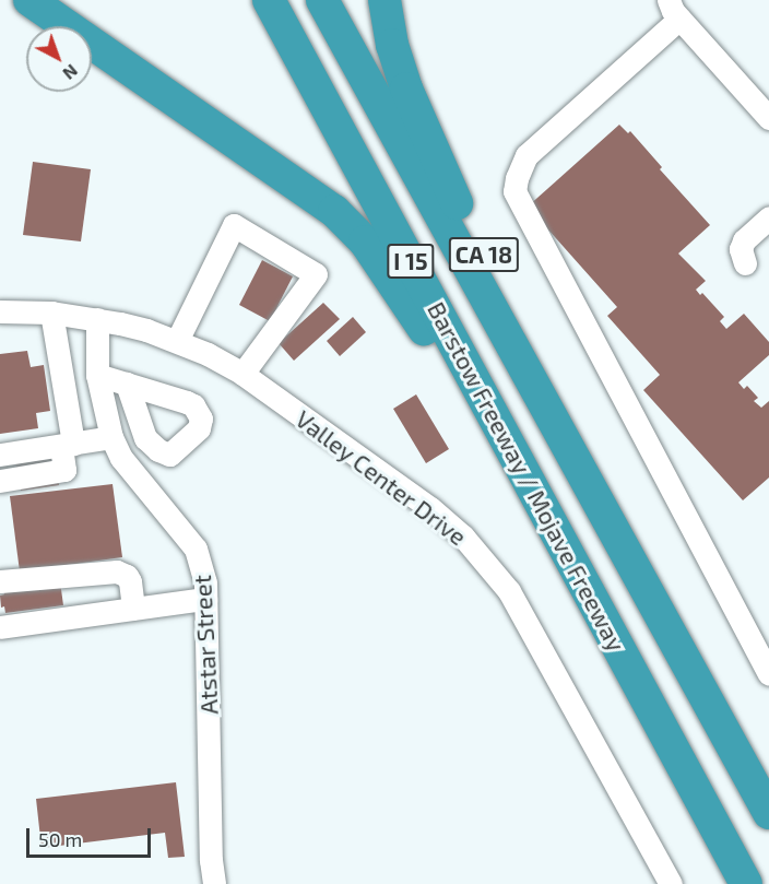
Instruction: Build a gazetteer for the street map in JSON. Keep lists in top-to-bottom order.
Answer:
{
  "streets": {
    "highway": ["CA 18", "I 15", "Barstow Freeway / Mojave Freeway"],
    "street": ["Valley Center Drive", "Atstar Street"]
  },
  "crossings": [
    ["CA 18", "Barstow Freeway / Mojave Freeway"],
    ["Valley Center Drive", "Atstar Street"]
  ],
  "scale_bar": "50 m",
  "north": "bottom right"
}
